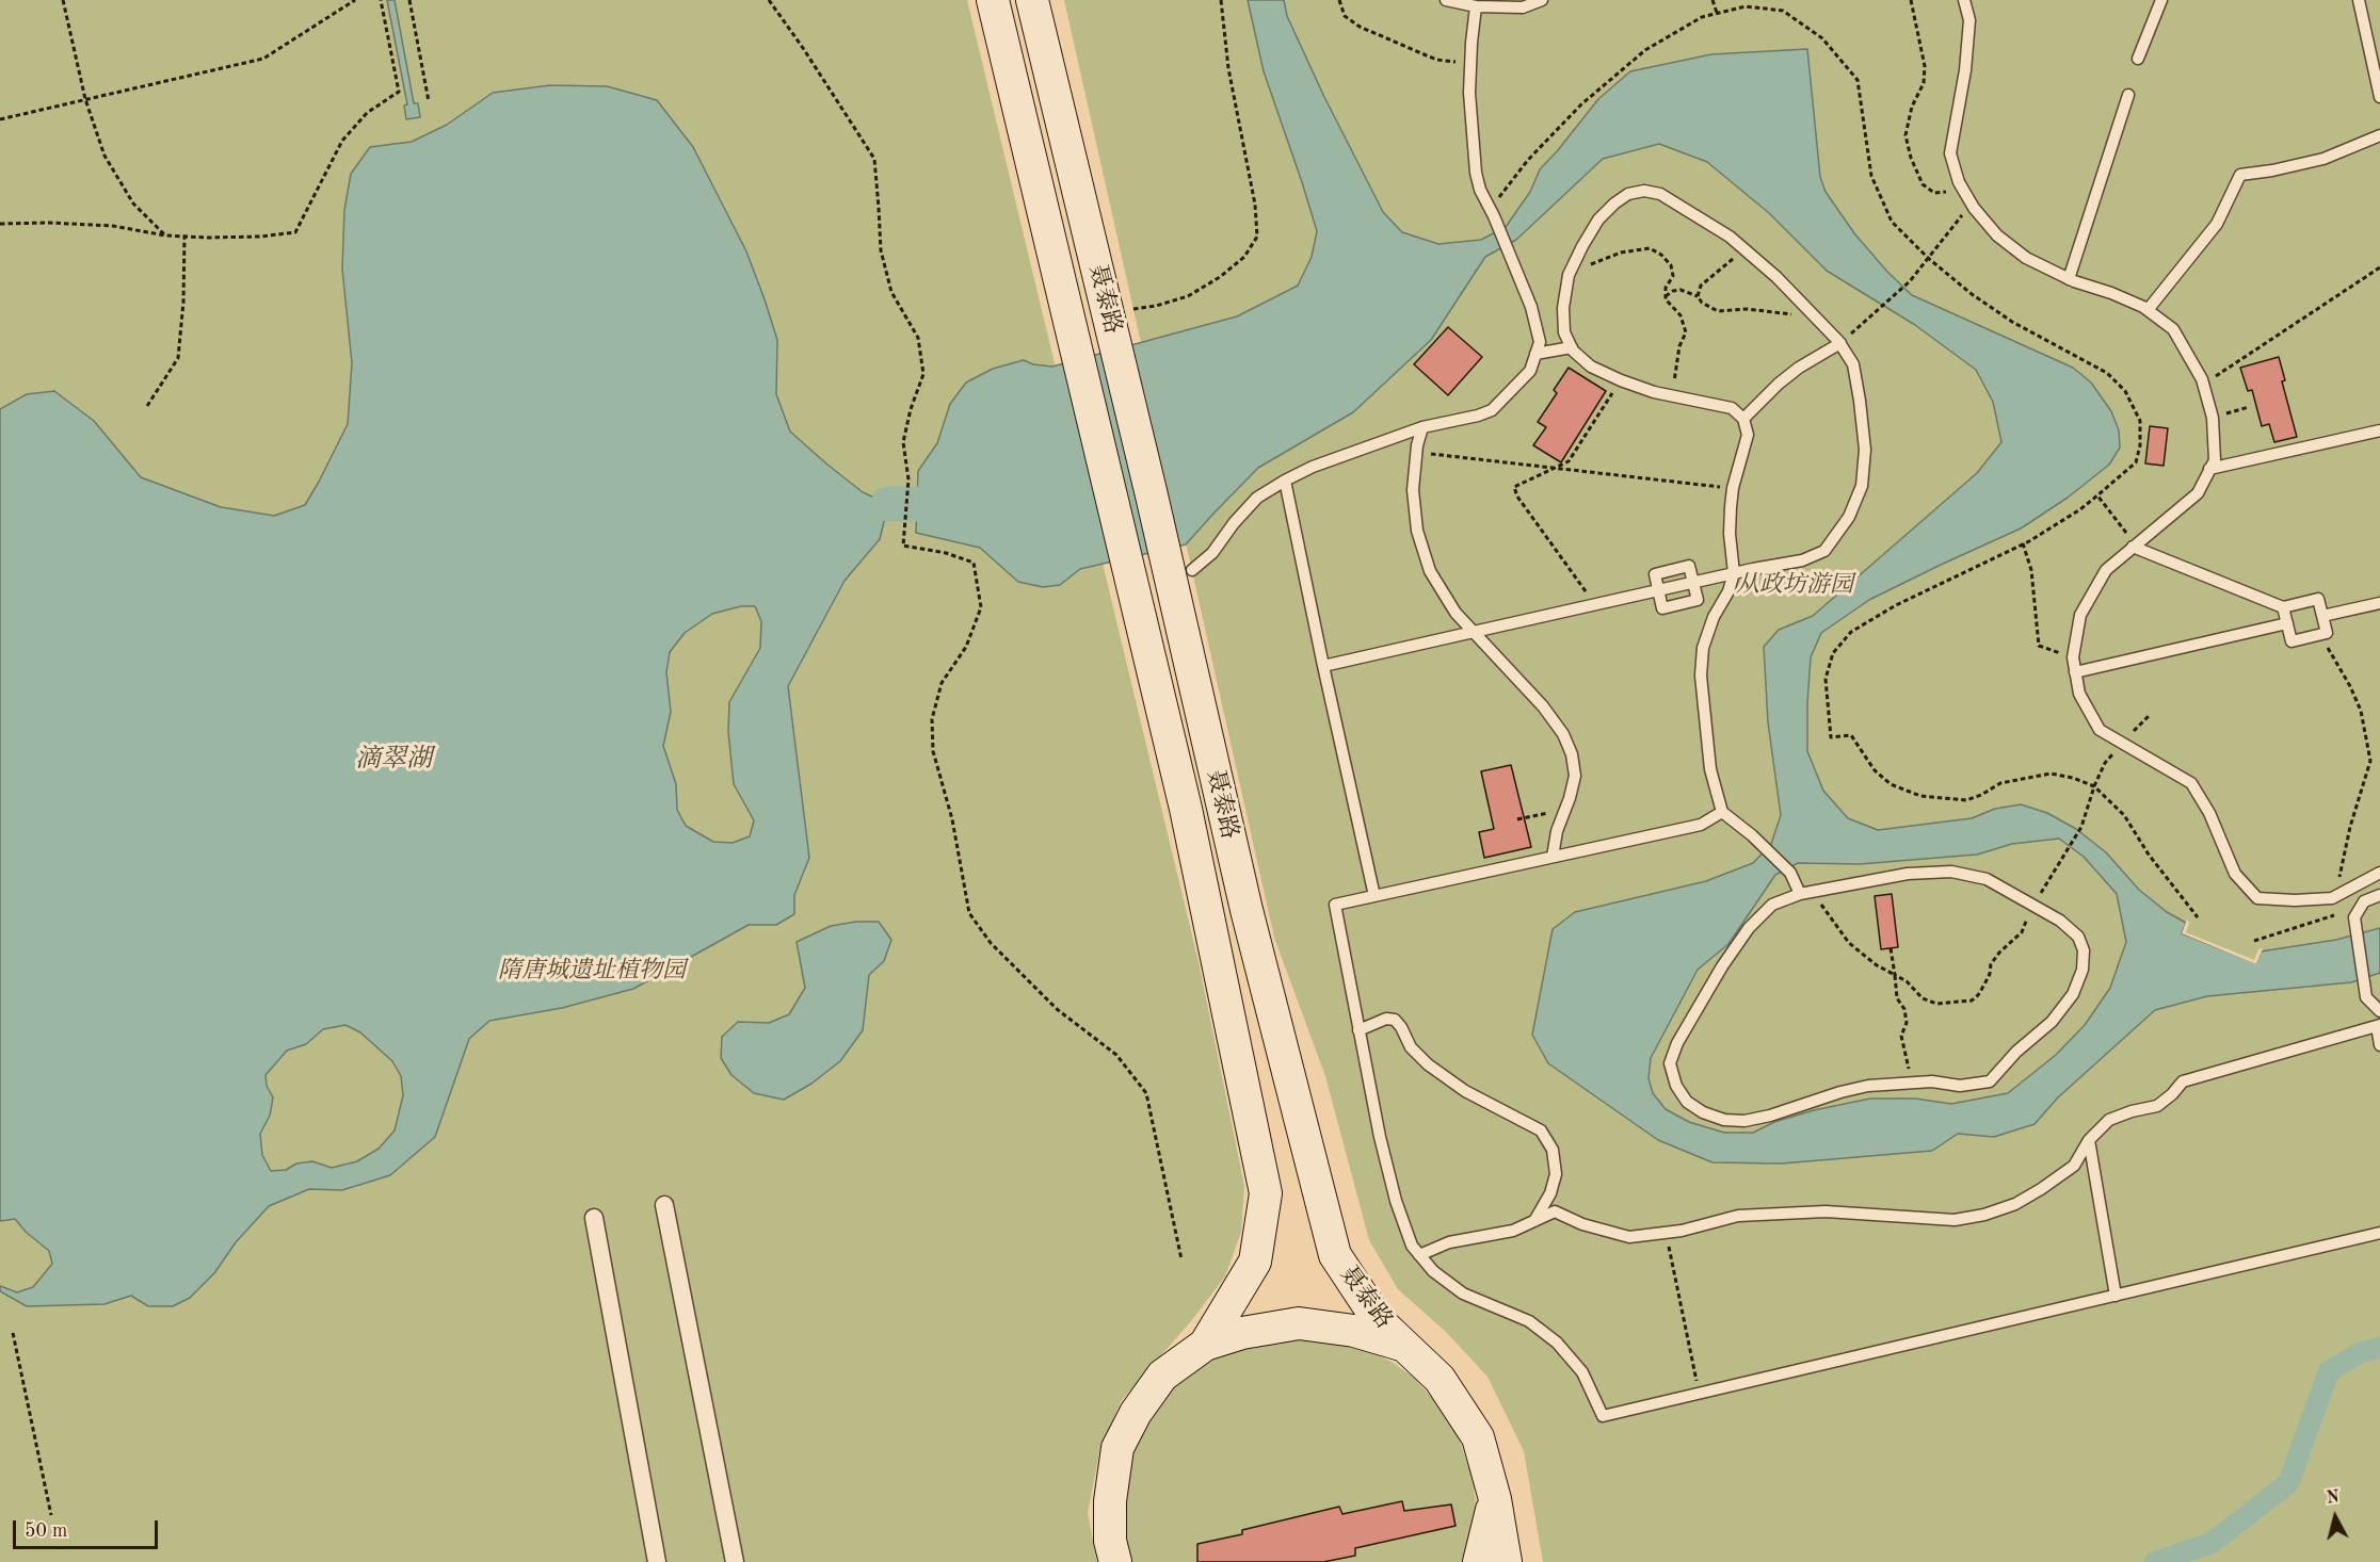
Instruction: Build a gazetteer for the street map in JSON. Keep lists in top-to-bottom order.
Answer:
{
  "streets": {
    "main road": ["聂泰路"]
  },
  "water": ["滴翠湖"],
  "parks": ["从政坊游园", "隋唐城遗址植物园"],
  "scale_bar": "50 m",
  "north": "top"
}
